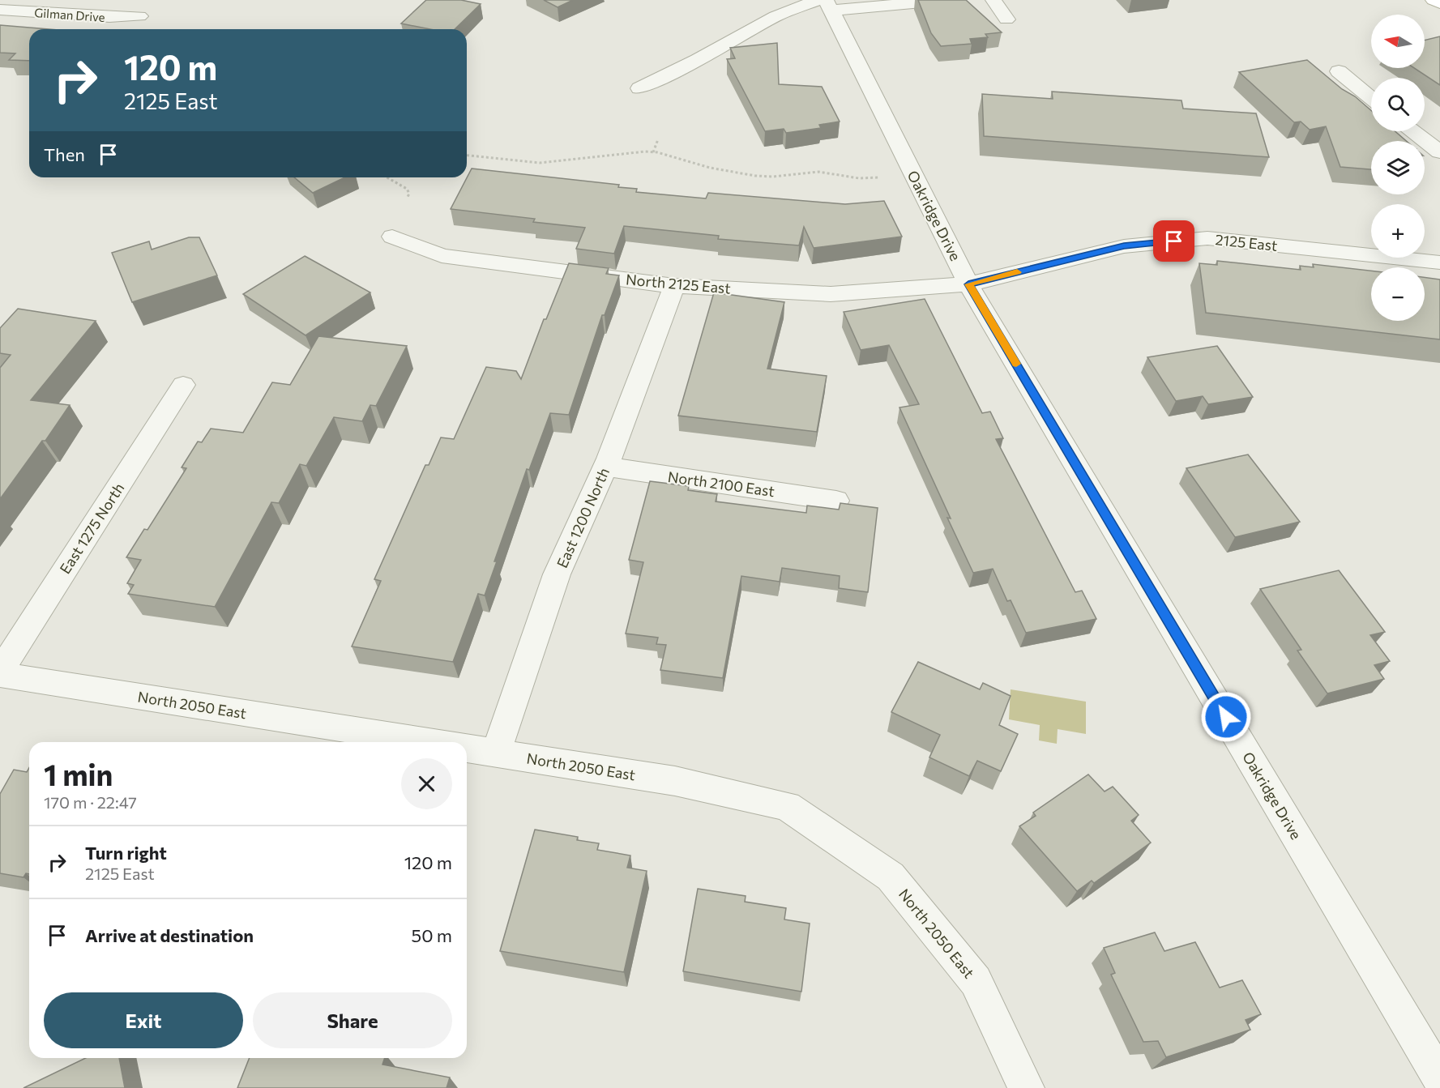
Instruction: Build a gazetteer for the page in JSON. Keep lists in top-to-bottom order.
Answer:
{
  "streets": {
    "street": [
      "Gilman Drive",
      "Oakridge Drive",
      "2125 East",
      "North 2125 East",
      "North 2100 East",
      "East 1200 North",
      "East 1275 North",
      "North 2050 East"
    ]
  },
  "crossings": [
    ["Oakridge Drive", "2125 East"],
    ["Oakridge Drive", "North 2125 East"],
    ["2125 East", "North 2125 East"],
    ["North 2125 East", "East 1200 North"],
    ["North 2100 East", "East 1200 North"],
    ["East 1200 North", "North 2050 East"],
    ["East 1275 North", "North 2050 East"]
  ],
  "north": "left",
  "page": {
    "map_buttons": ["+", "−"],
    "turn": ["120 m", "2125 East"],
    "then": "Then",
    "heading": ["1 min", "170 m · 22:47"],
    "list": [
      {
        "name": "Turn right",
        "note": "2125 East",
        "value": "120 m"
      },
      {
        "name": "Arrive at destination",
        "value": "50 m"
      }
    ],
    "buttons": ["Exit", "Share"]
  }
}
